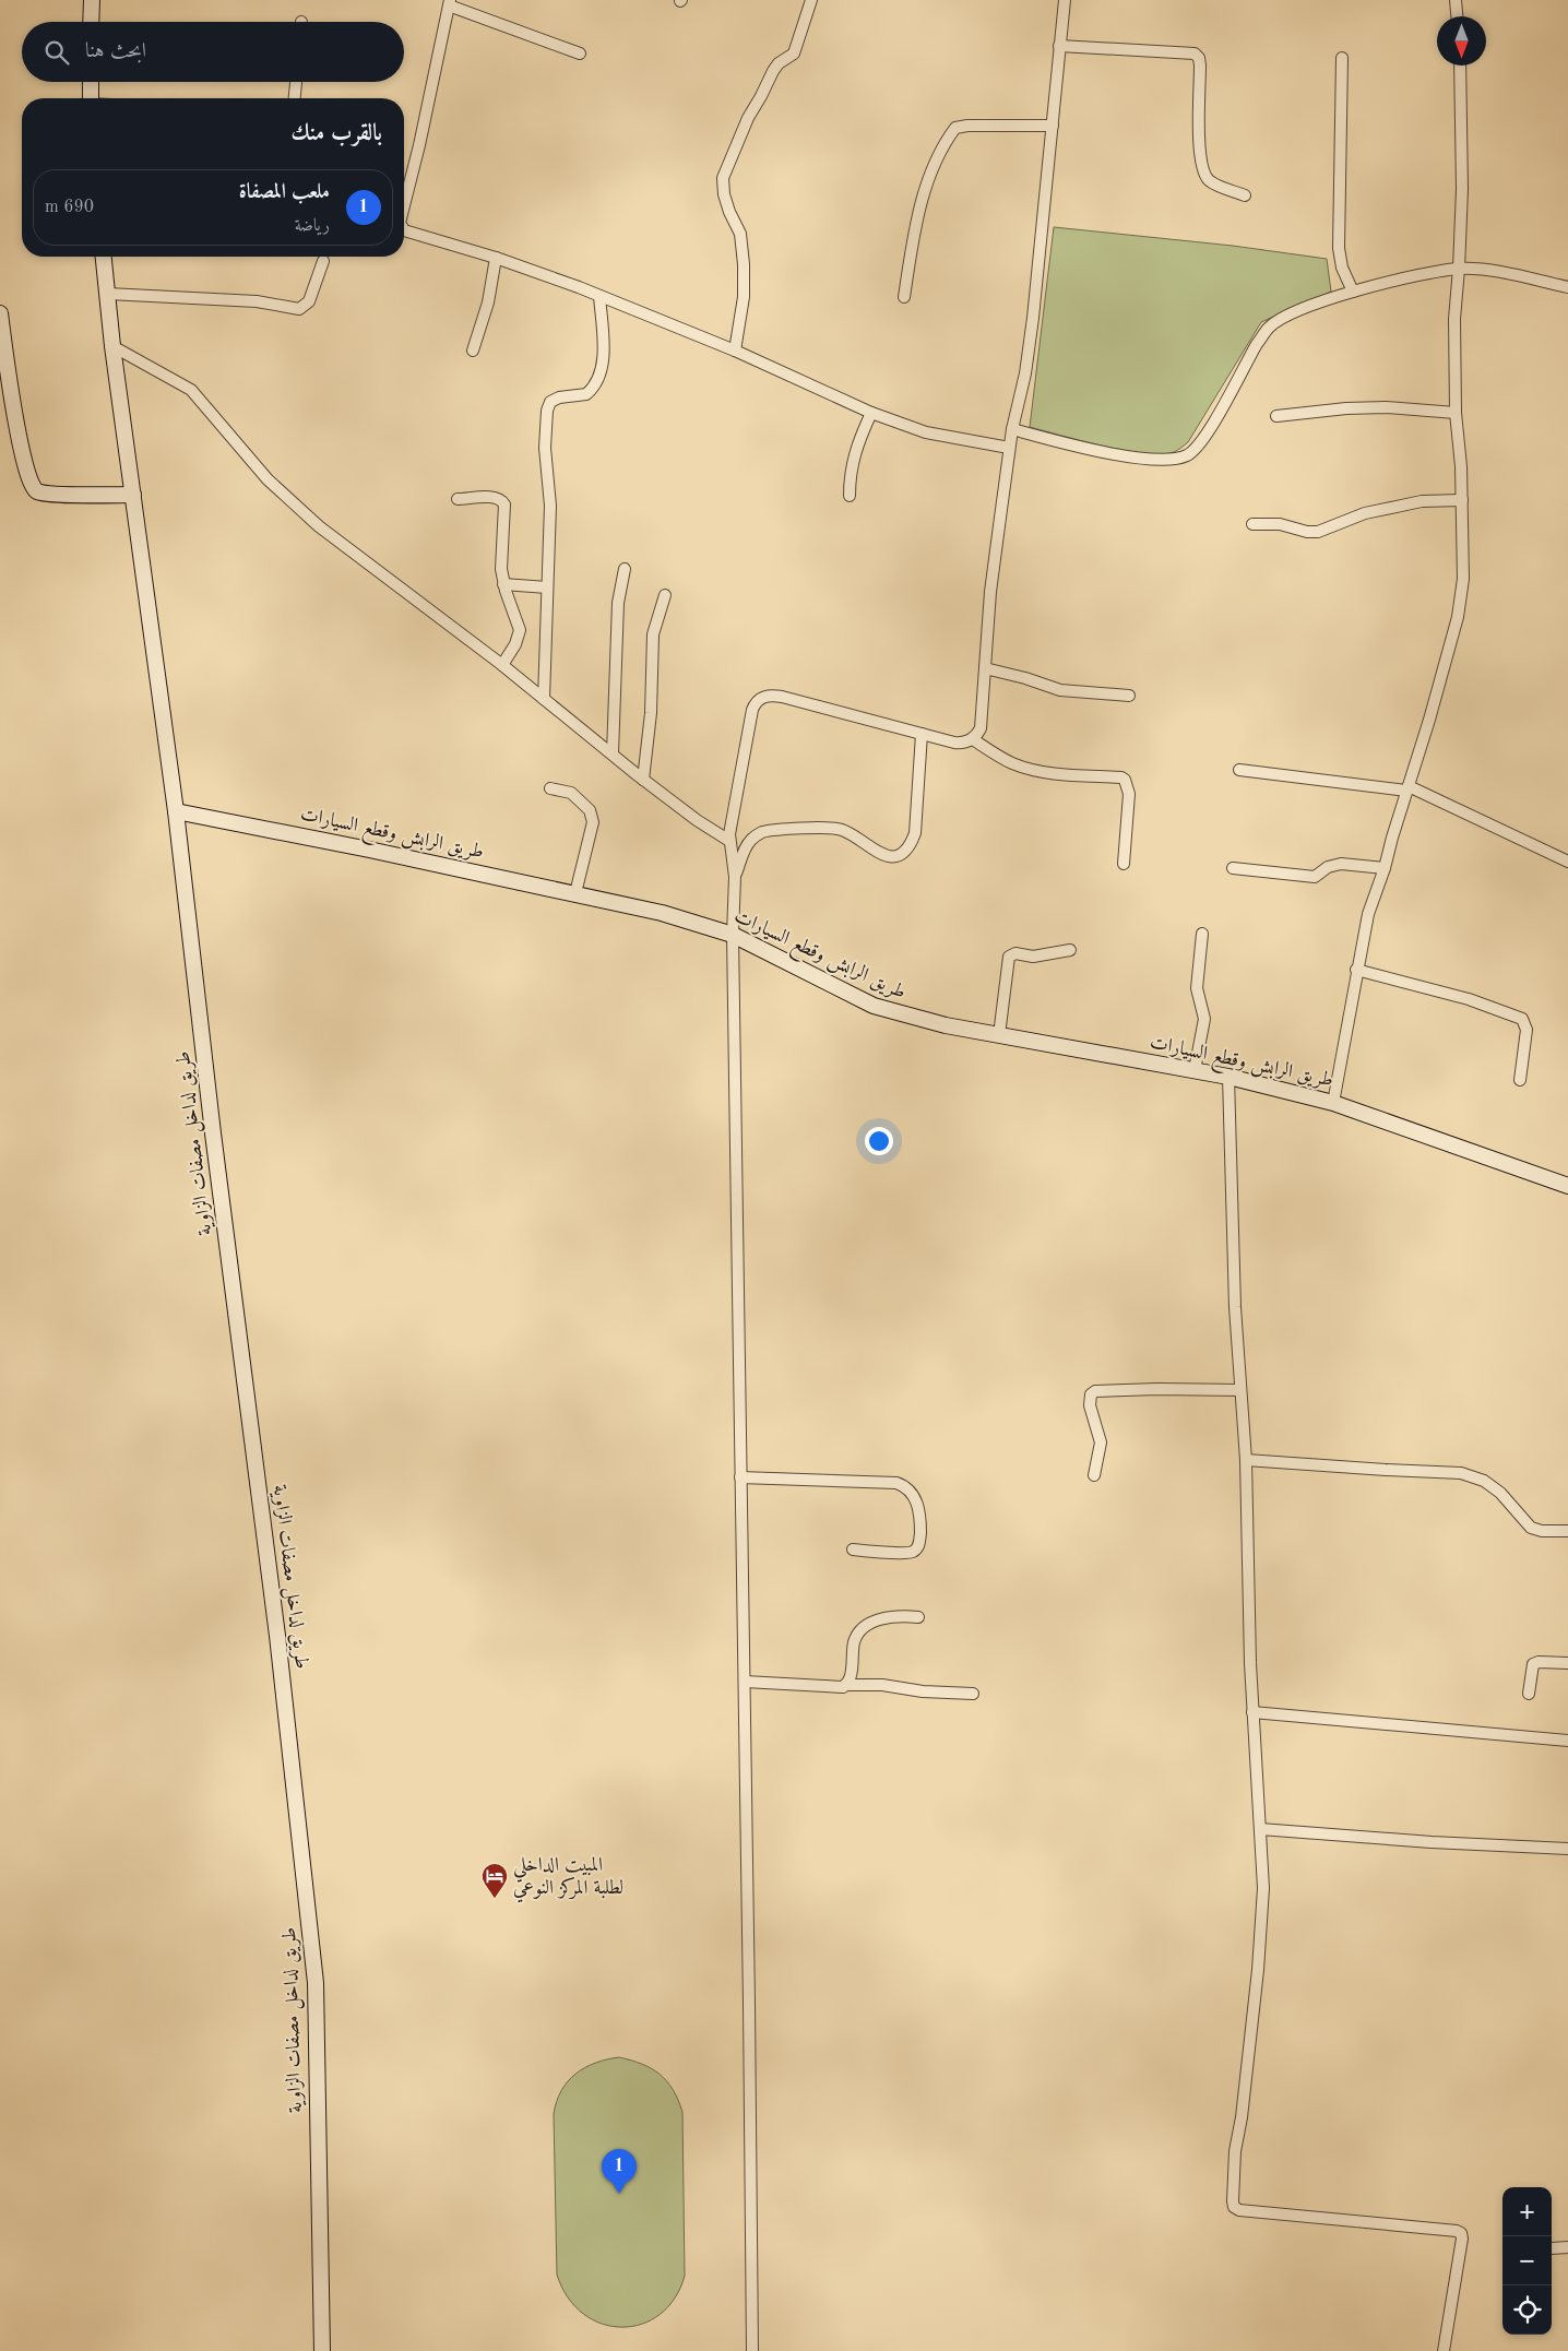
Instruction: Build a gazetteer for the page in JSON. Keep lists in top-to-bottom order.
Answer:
{
  "streets": {
    "main road": ["طريق الرابش وقطع السيارات", "طريق لداخل مصفات الزاوية"]
  },
  "crossings": [
    ["طريق الرابش وقطع السيارات", "طريق لداخل مصفات الزاوية"]
  ],
  "places": {
    "hotel": ["المبيت الداخلي لطلبة المركز النوعي"]
  },
  "north": "bottom",
  "page": {
    "search": "ابحث هنا",
    "heading": "بالقرب منك",
    "list": [
      {
        "mark": "1",
        "name": "ملعب المصفاة",
        "note": "رياضة",
        "value": "690 m"
      }
    ],
    "pins": "1",
    "map_buttons": ["+", "−"]
  }
}
